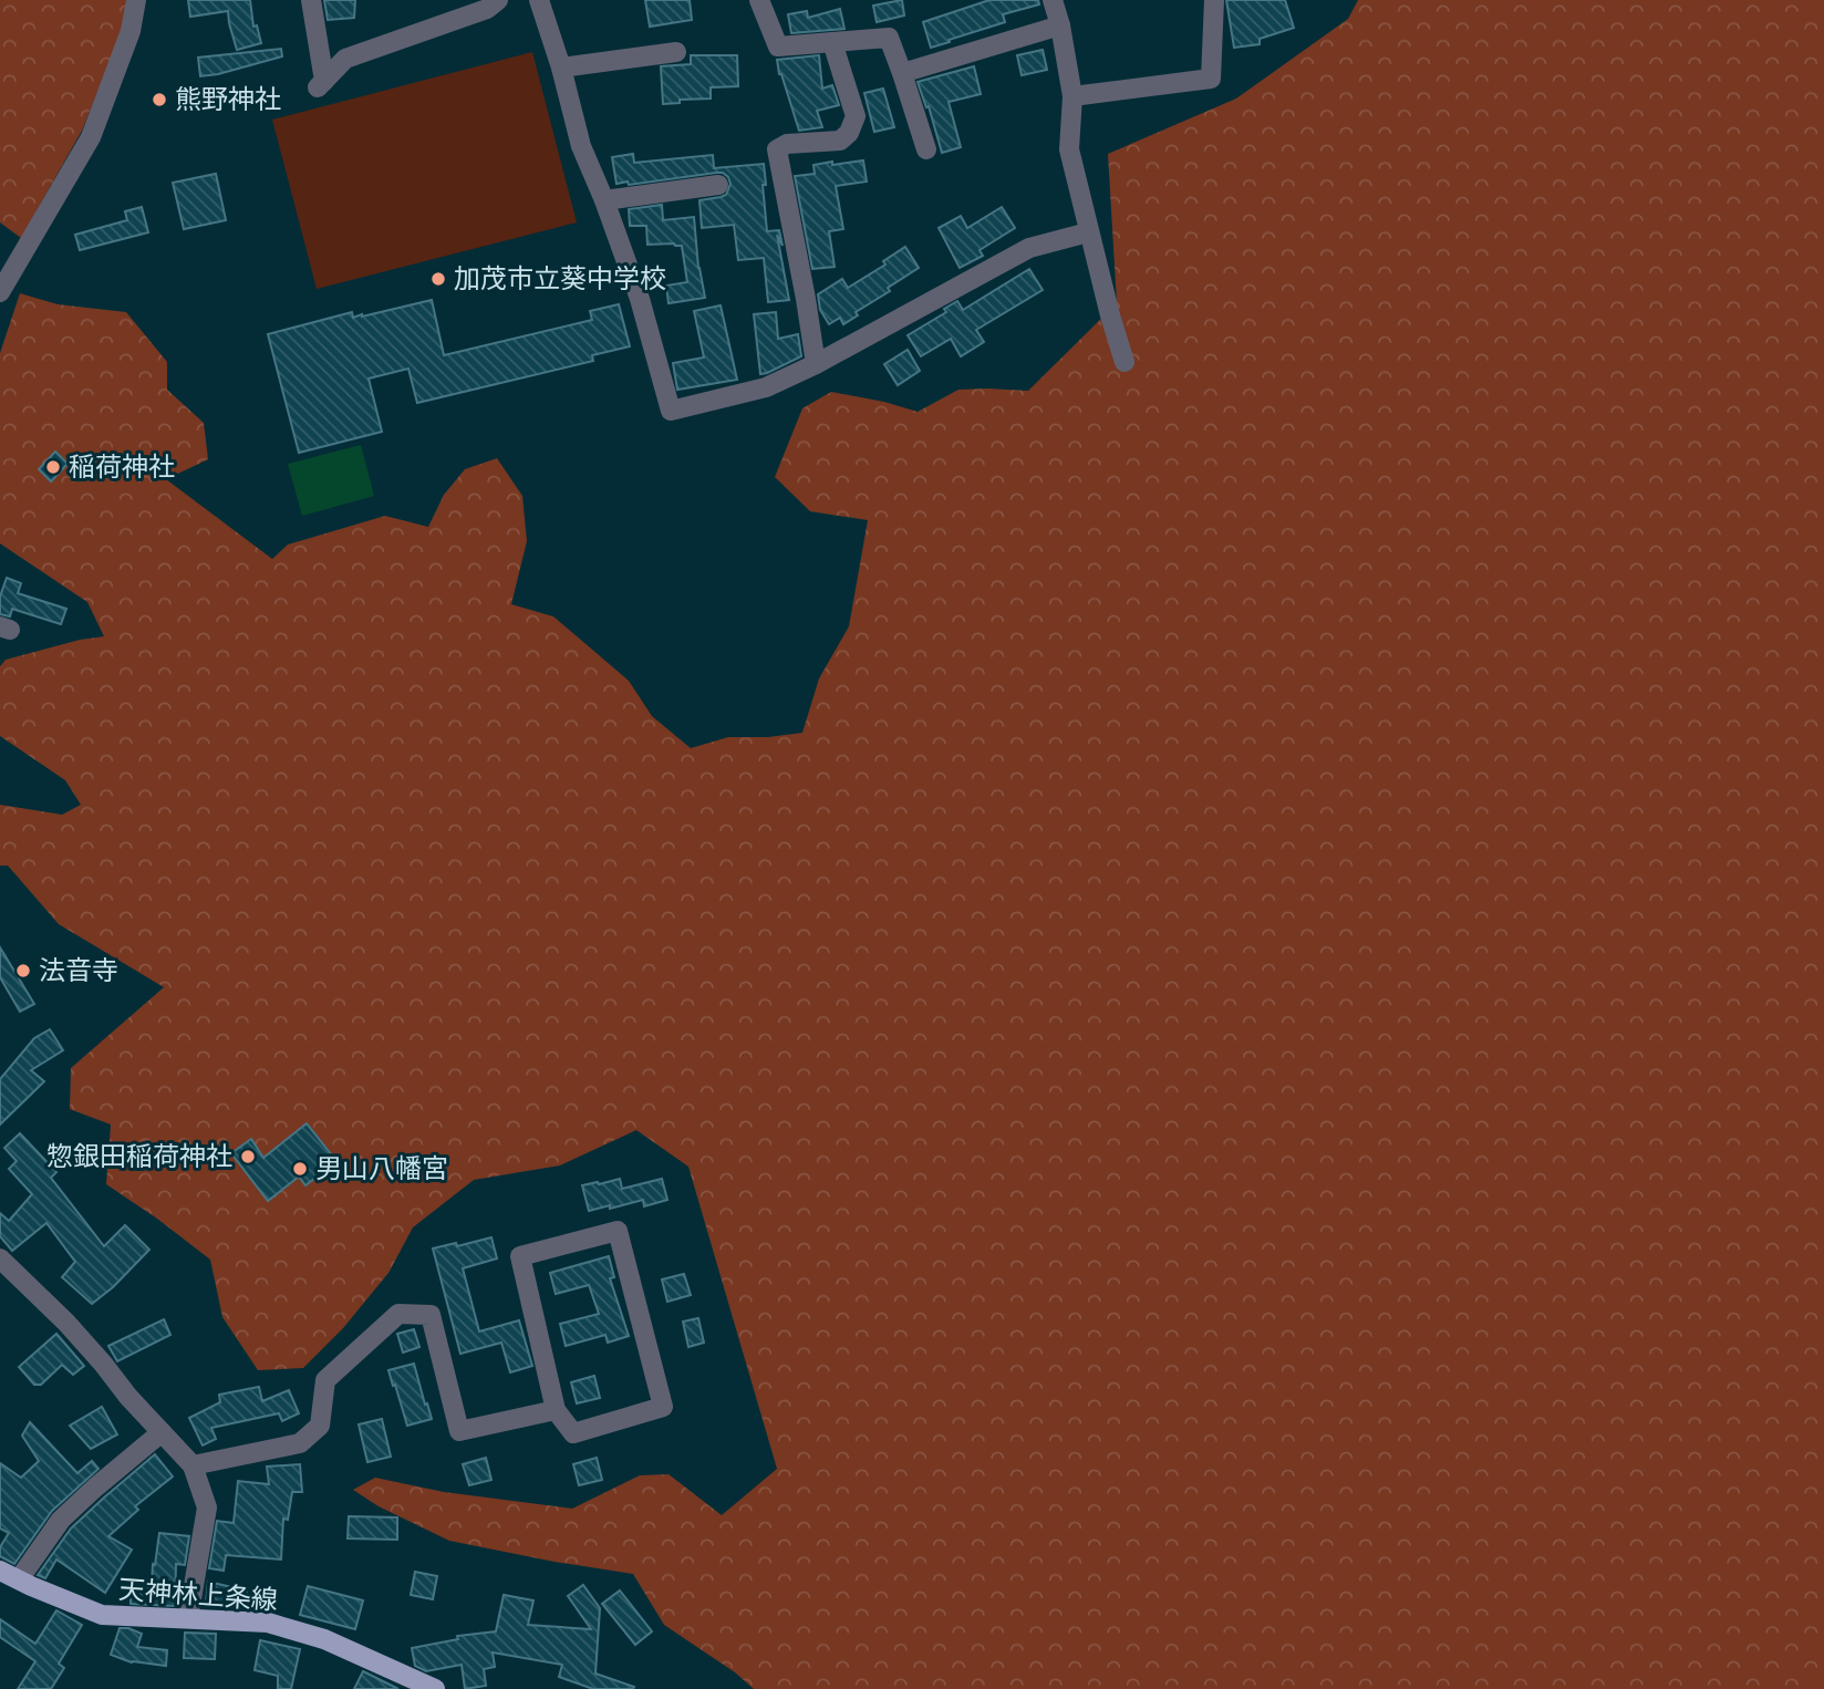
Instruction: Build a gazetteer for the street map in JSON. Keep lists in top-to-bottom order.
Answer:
{
  "streets": {
    "main road": ["天神林上条線"]
  },
  "places": [
    "熊野神社",
    "加茂市立葵中学校",
    "稲荷神社",
    "法音寺",
    "惣銀田稲荷神社",
    "男山八幡宮"
  ]
}
